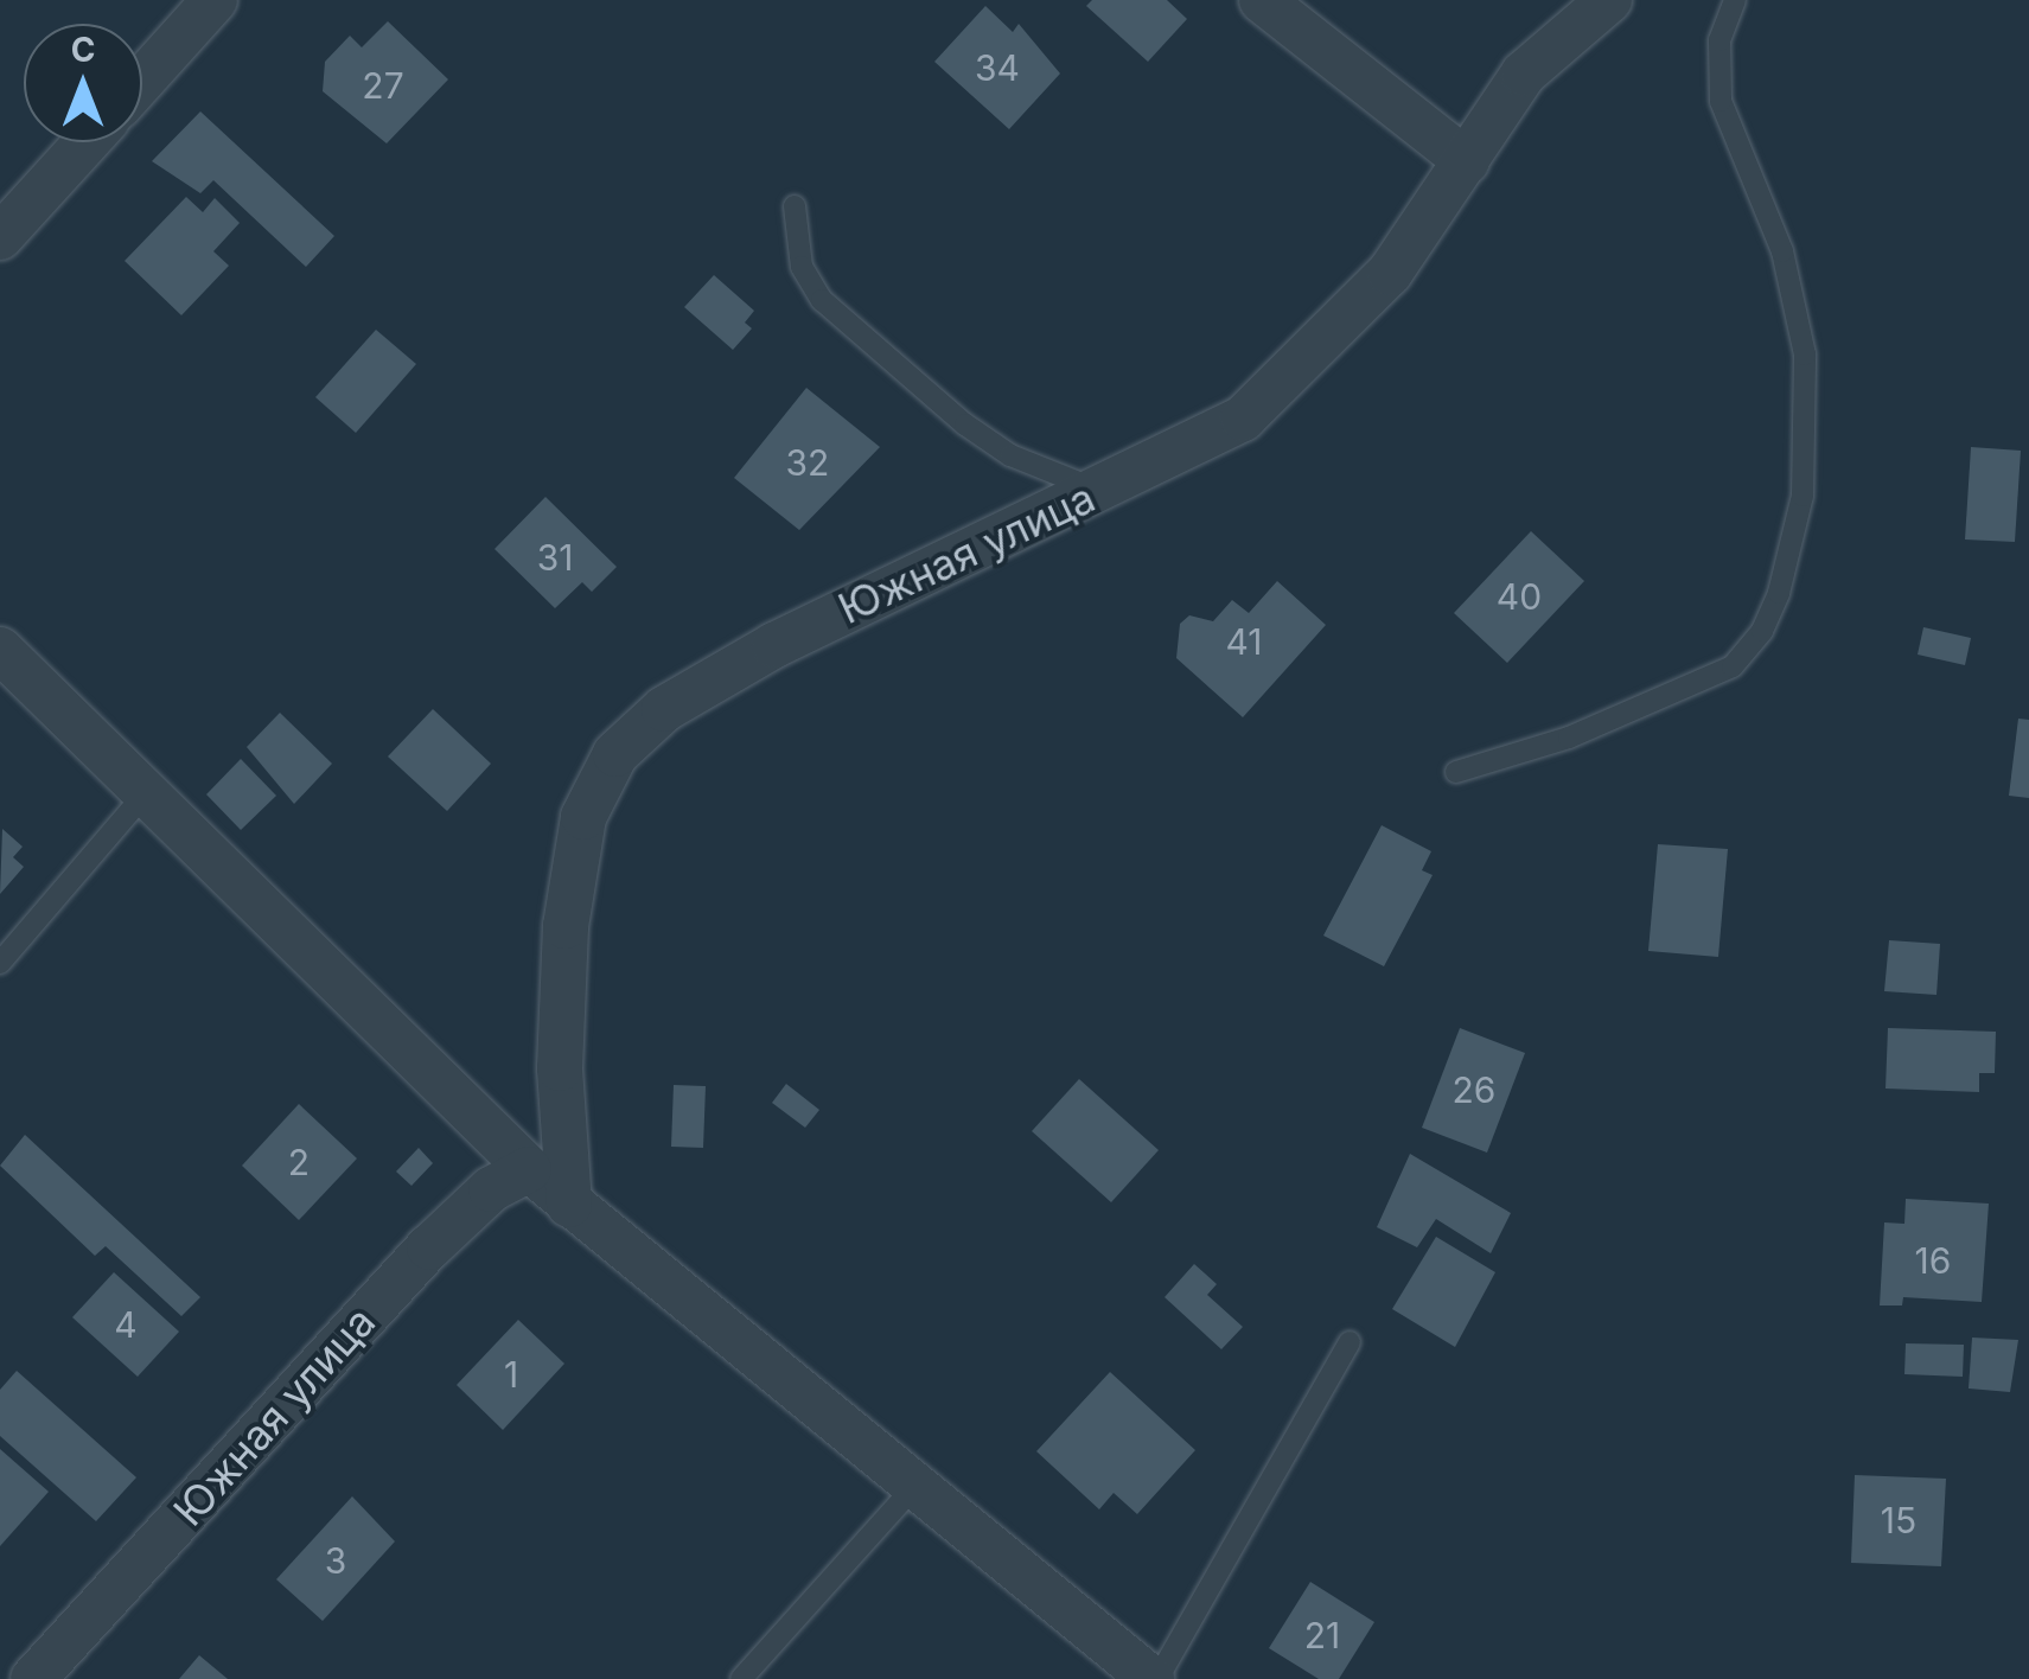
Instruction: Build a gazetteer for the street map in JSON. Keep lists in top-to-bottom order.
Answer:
{
  "streets": {
    "street": ["Южная улица"]
  },
  "house_numbers": [
    "34",
    "27",
    "32",
    "31",
    "40",
    "41",
    "26",
    "2",
    "16",
    "4",
    "1",
    "15",
    "3",
    "21"
  ],
  "north": "top"
}
